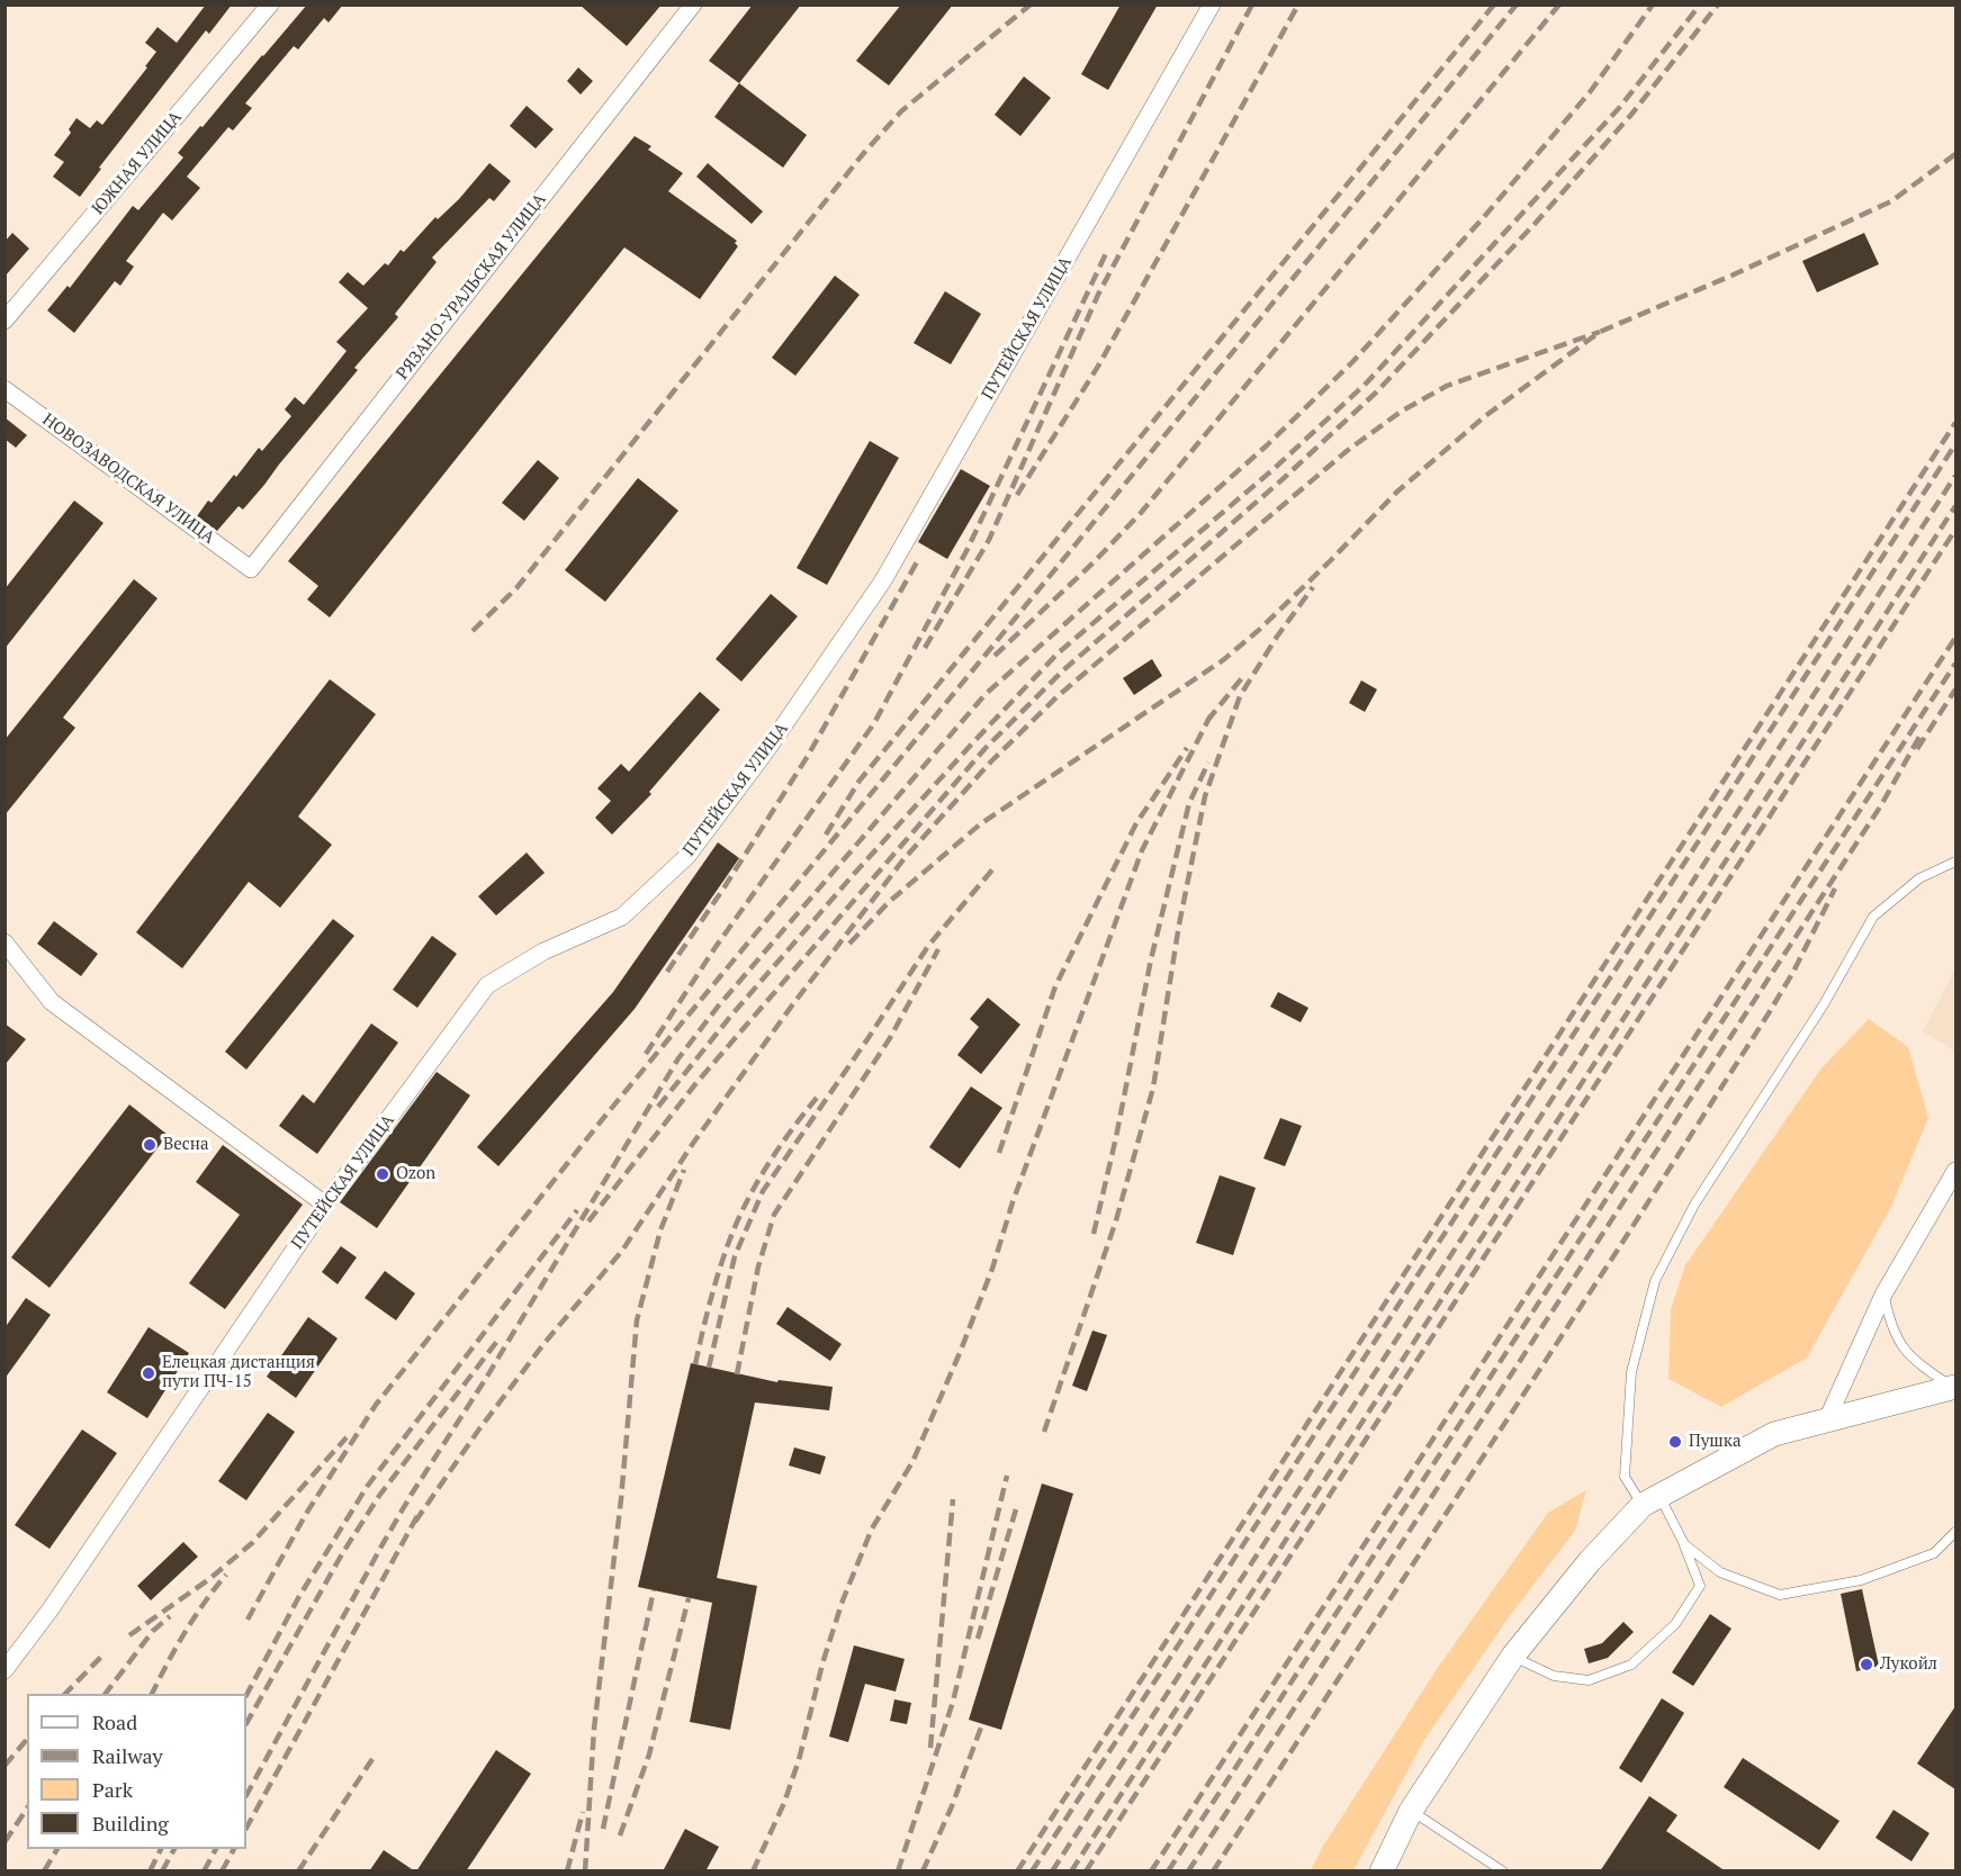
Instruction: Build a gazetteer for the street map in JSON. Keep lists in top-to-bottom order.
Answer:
{
  "streets": {
    "street": [
      "ЮЖНАЯ УЛИЦА",
      "РЯЗАНО-УРАЛЬСКАЯ УЛИЦА",
      "ПУТЕЙСКАЯ УЛИЦА",
      "НОВОЗАВОДСКАЯ УЛИЦА"
    ]
  },
  "crossings": [
    ["РЯЗАНО-УРАЛЬСКАЯ УЛИЦА", "НОВОЗАВОДСКАЯ УЛИЦА"]
  ],
  "places": [
    "Весна",
    "Ozon",
    "Елецкая дистанция пути ПЧ-15",
    "Пушка",
    "Лукойл"
  ],
  "legend": [
    "Road",
    "Railway",
    "Park",
    "Building"
  ]
}
